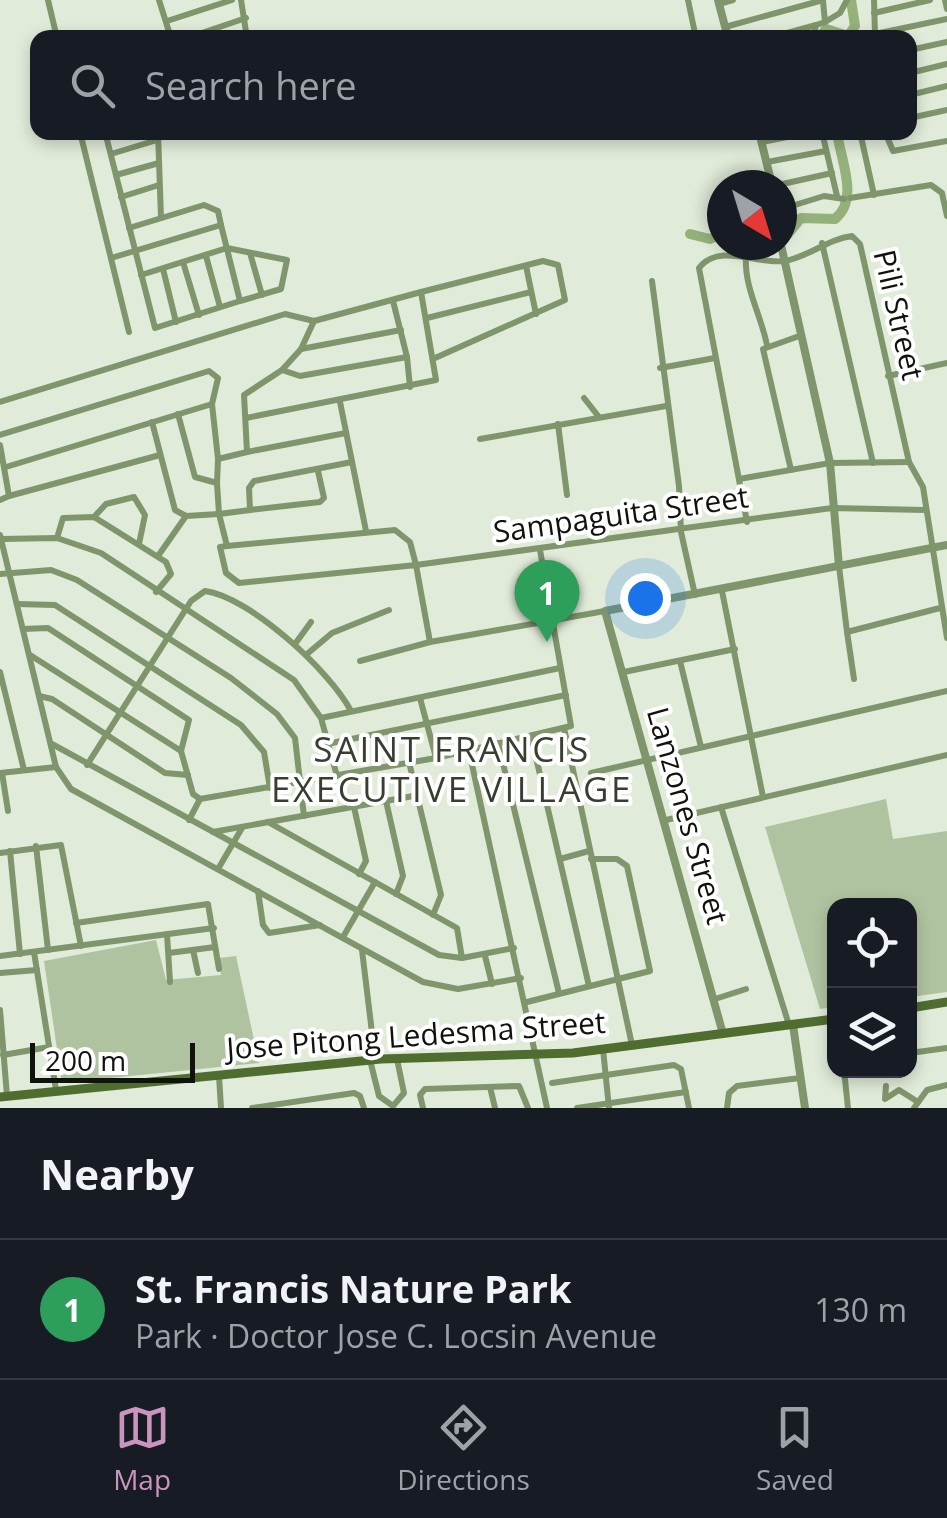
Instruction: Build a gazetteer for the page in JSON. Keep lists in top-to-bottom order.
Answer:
{
  "streets": {
    "main road": ["Jose Pitong Ledesma Street"],
    "street": ["Pili Street", "Sampaguita Street", "Lanzones Street"]
  },
  "crossings": [
    ["Pili Street", "Sampaguita Street"],
    ["Lanzones Street", "Jose Pitong Ledesma Street"]
  ],
  "districts": ["SAINT FRANCIS EXECUTIVE VILLAGE"],
  "scale_bar": "200 m",
  "north": "bottom right",
  "page": {
    "search": "Search here",
    "pins": "1",
    "scale": "200 m",
    "heading": "Nearby",
    "list": [
      {
        "mark": "1",
        "name": "St. Francis Nature Park",
        "note": "Park · Doctor Jose C. Locsin Avenue",
        "value": "130 m"
      }
    ],
    "nav": ["Map", "Directions", "Saved"]
  }
}
